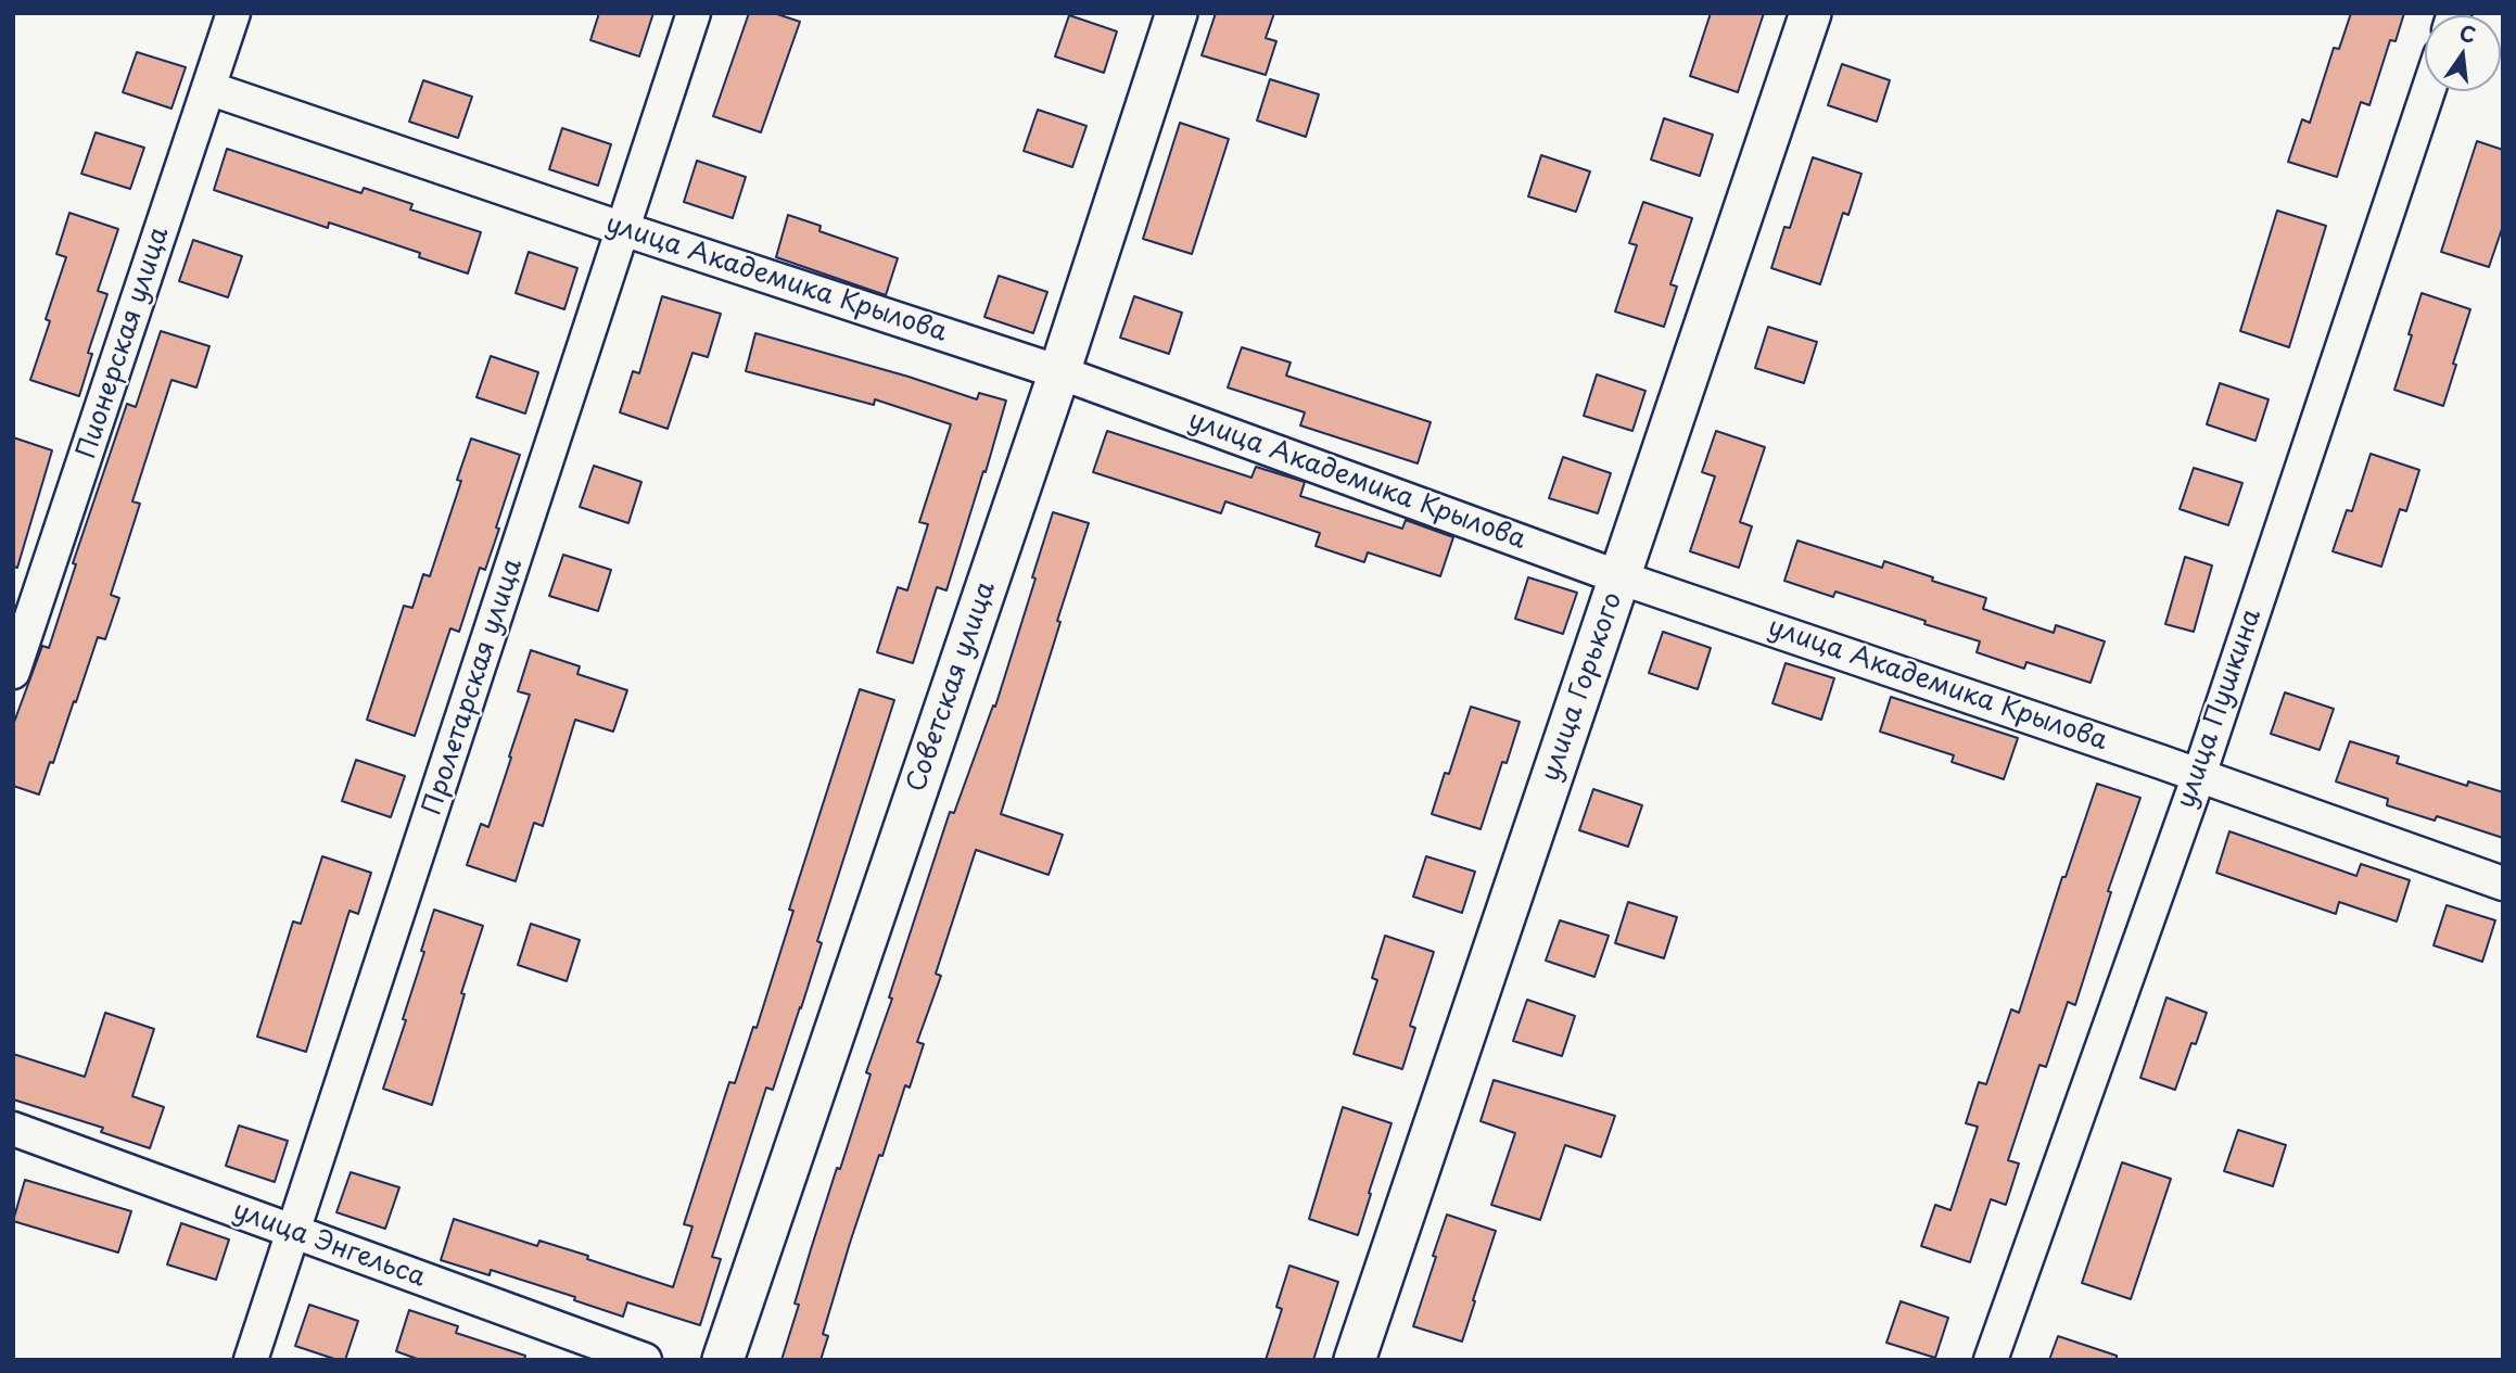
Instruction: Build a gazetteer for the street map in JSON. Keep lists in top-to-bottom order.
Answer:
{
  "streets": {
    "street": [
      "улица Академика Крылова",
      "Пионерская улица",
      "Пролетарская улица",
      "Советская улица",
      "улица Горького",
      "улица Пушкина",
      "улица Энгельса"
    ]
  },
  "crossings": [
    ["улица Академика Крылова", "Пионерская улица"],
    ["улица Академика Крылова", "Пролетарская улица"],
    ["улица Академика Крылова", "Советская улица"],
    ["улица Академика Крылова", "улица Горького"],
    ["улица Академика Крылова", "улица Пушкина"],
    ["Пролетарская улица", "улица Энгельса"]
  ],
  "north": "top"
}
